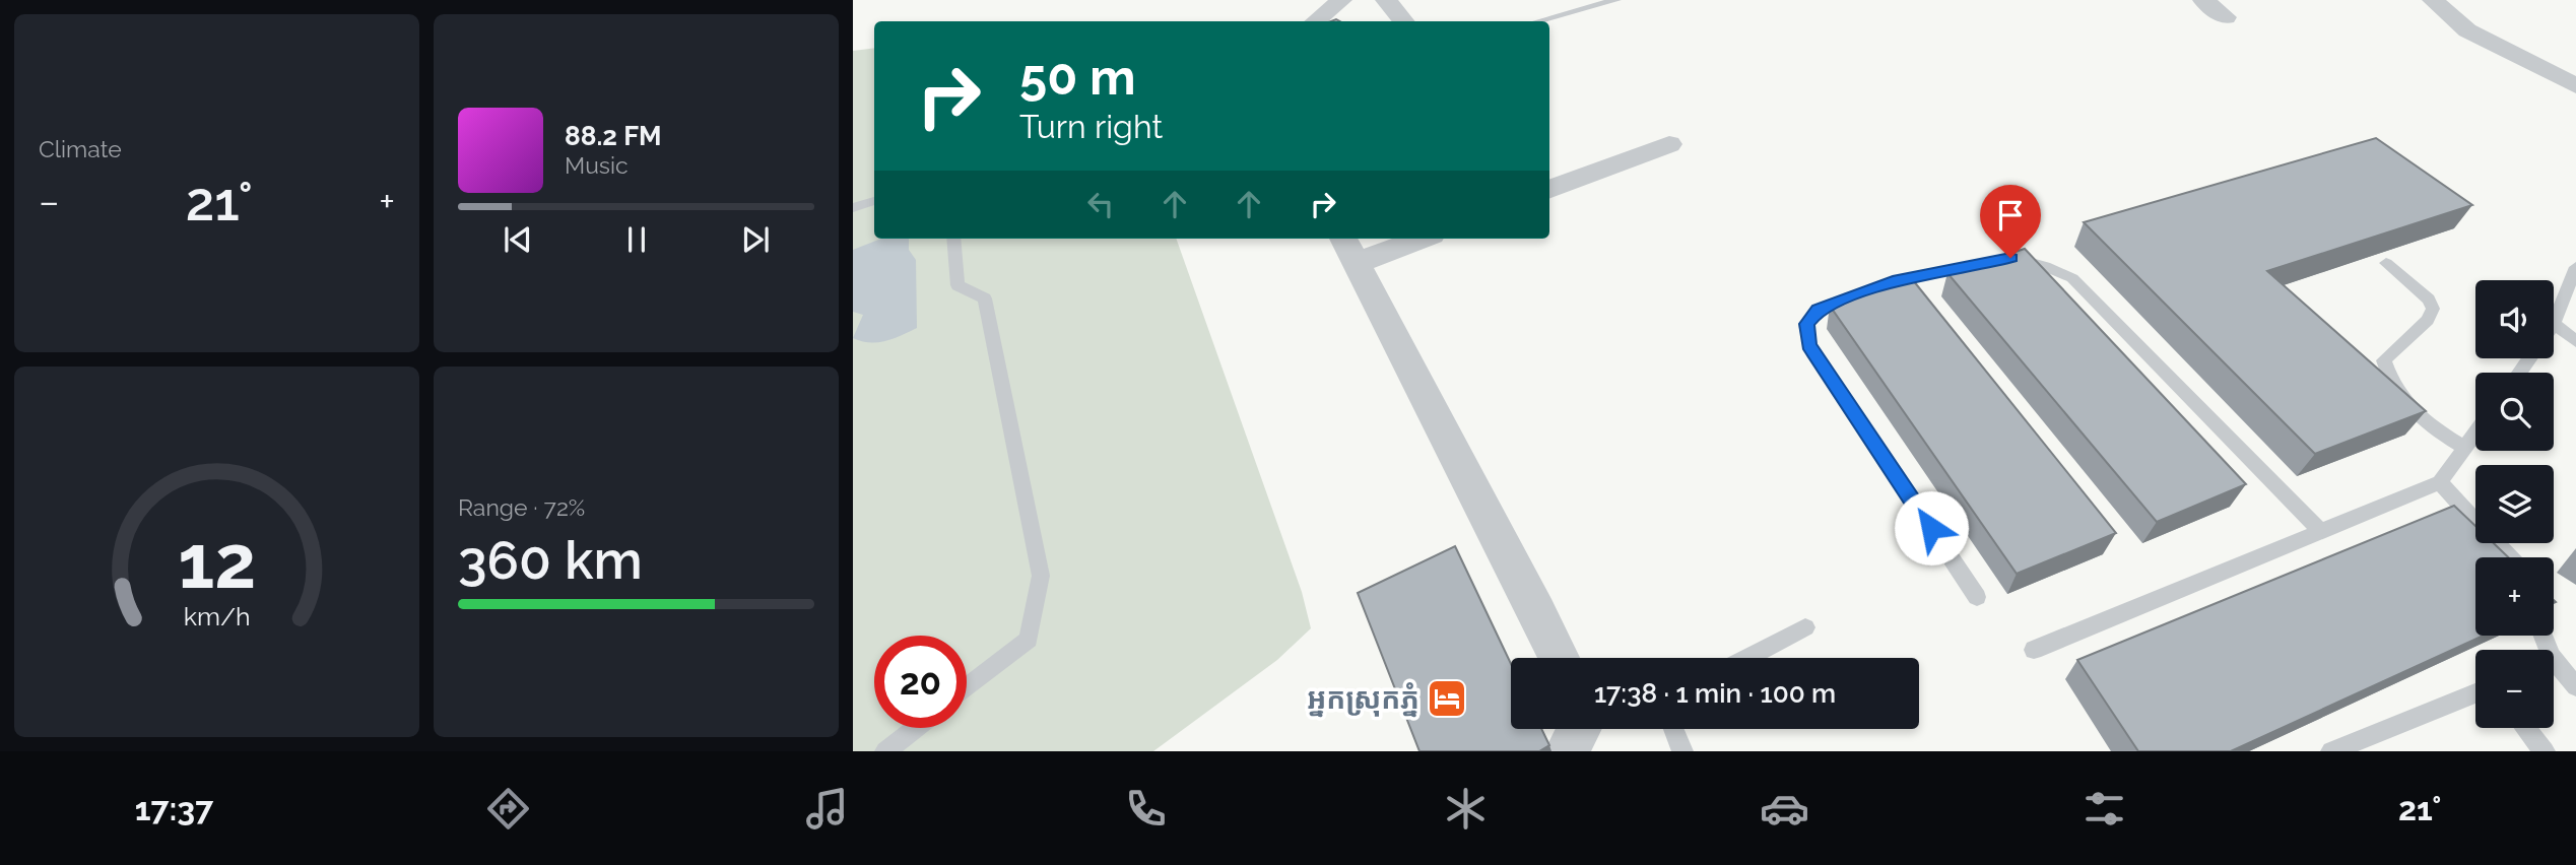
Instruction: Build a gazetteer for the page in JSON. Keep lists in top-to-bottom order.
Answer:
{
  "places": {
    "hotel": ["អ្នកស្រុកភ្នំ"]
  },
  "page": {
    "tile": [
      "Climate",
      ["Range · 72%", "360 km"]
    ],
    "turn": ["50 m", "Turn right"],
    "song": ["88.2 FM", "Music"],
    "heat": ["−", "21°", "+"],
    "map_buttons": ["+", "−"],
    "limit": "20",
    "trip": "17:38 · 1 min · 100 m",
    "tabs": ["17:37", "21°"],
    "gauge": ["12", "km/h"]
  }
}
